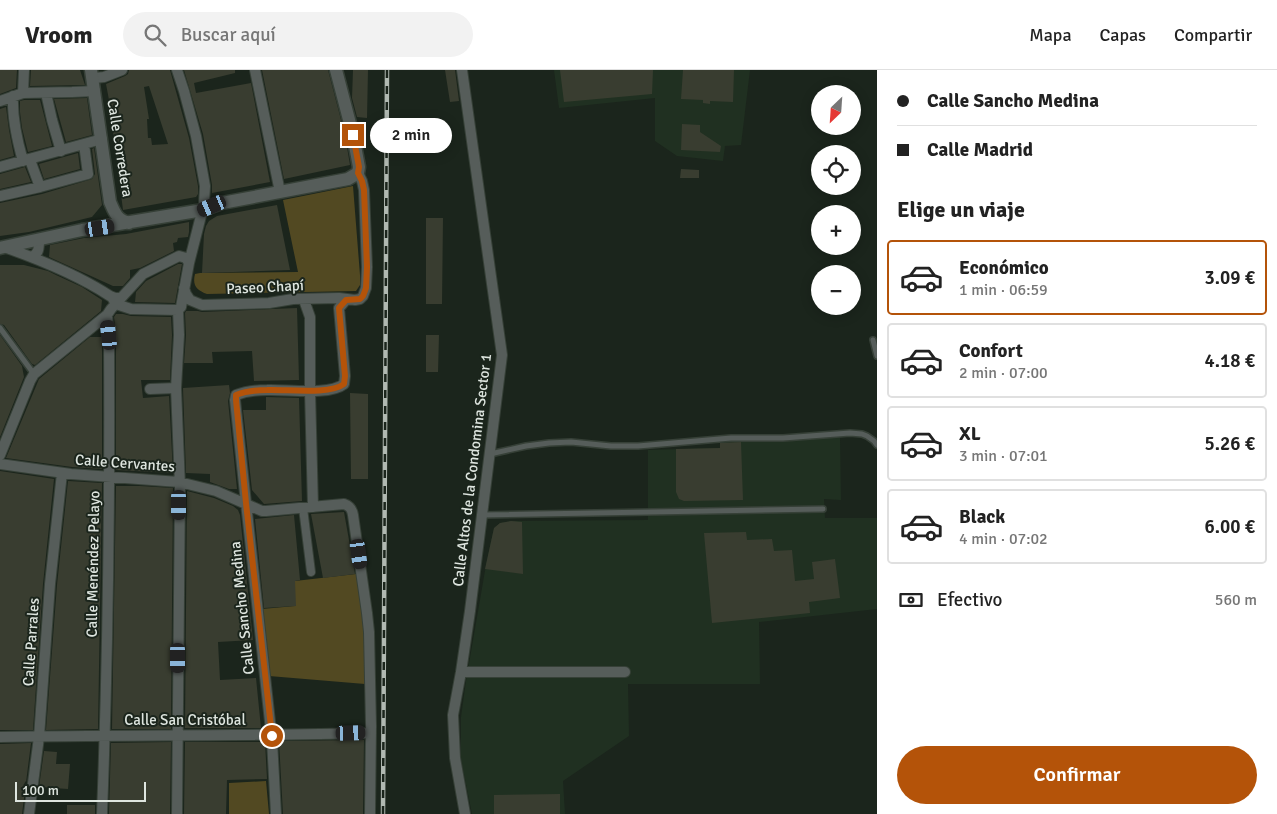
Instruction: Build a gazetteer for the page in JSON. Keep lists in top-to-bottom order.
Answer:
{
  "streets": {
    "street": [
      "Calle Corredera",
      "Paseo Chapí",
      "Calle Cervantes",
      "Calle Altos de la Condomina Sector 1",
      "Calle Menéndez Pelayo",
      "Calle Sancho Medina",
      "Calle Parrales",
      "Calle San Cristóbal"
    ]
  },
  "crossings": [
    ["Calle Cervantes", "Calle Menéndez Pelayo"],
    ["Calle Cervantes", "Calle Sancho Medina"],
    ["Calle Cervantes", "Calle Parrales"],
    ["Calle Cervantes", "Calle San Cristóbal"],
    ["Calle Menéndez Pelayo", "Calle San Cristóbal"],
    ["Calle Sancho Medina", "Calle San Cristóbal"],
    ["Calle Parrales", "Calle San Cristóbal"]
  ],
  "scale_bar": "100 m",
  "north": "bottom left",
  "page": {
    "header": "Vroom",
    "search": "Buscar aquí",
    "nav": ["Mapa", "Capas", "Compartir"],
    "banner": ["Calle Sancho Medina", "Calle Madrid"],
    "map_buttons": ["+", "−"],
    "bubble": "2 min",
    "heading": "Elige un viaje",
    "list": [
      {
        "name": "Económico",
        "note": "1 min · 06:59",
        "value": "3.09 €"
      },
      {
        "name": "Confort",
        "note": "2 min · 07:00",
        "value": "4.18 €"
      },
      {
        "name": "XL",
        "note": "3 min · 07:01",
        "value": "5.26 €"
      },
      {
        "name": "Black",
        "note": "4 min · 07:02",
        "value": "6.00 €"
      }
    ],
    "pay": ["Efectivo", "560 m"],
    "buttons": "Confirmar",
    "scale": "100 m"
  }
}
